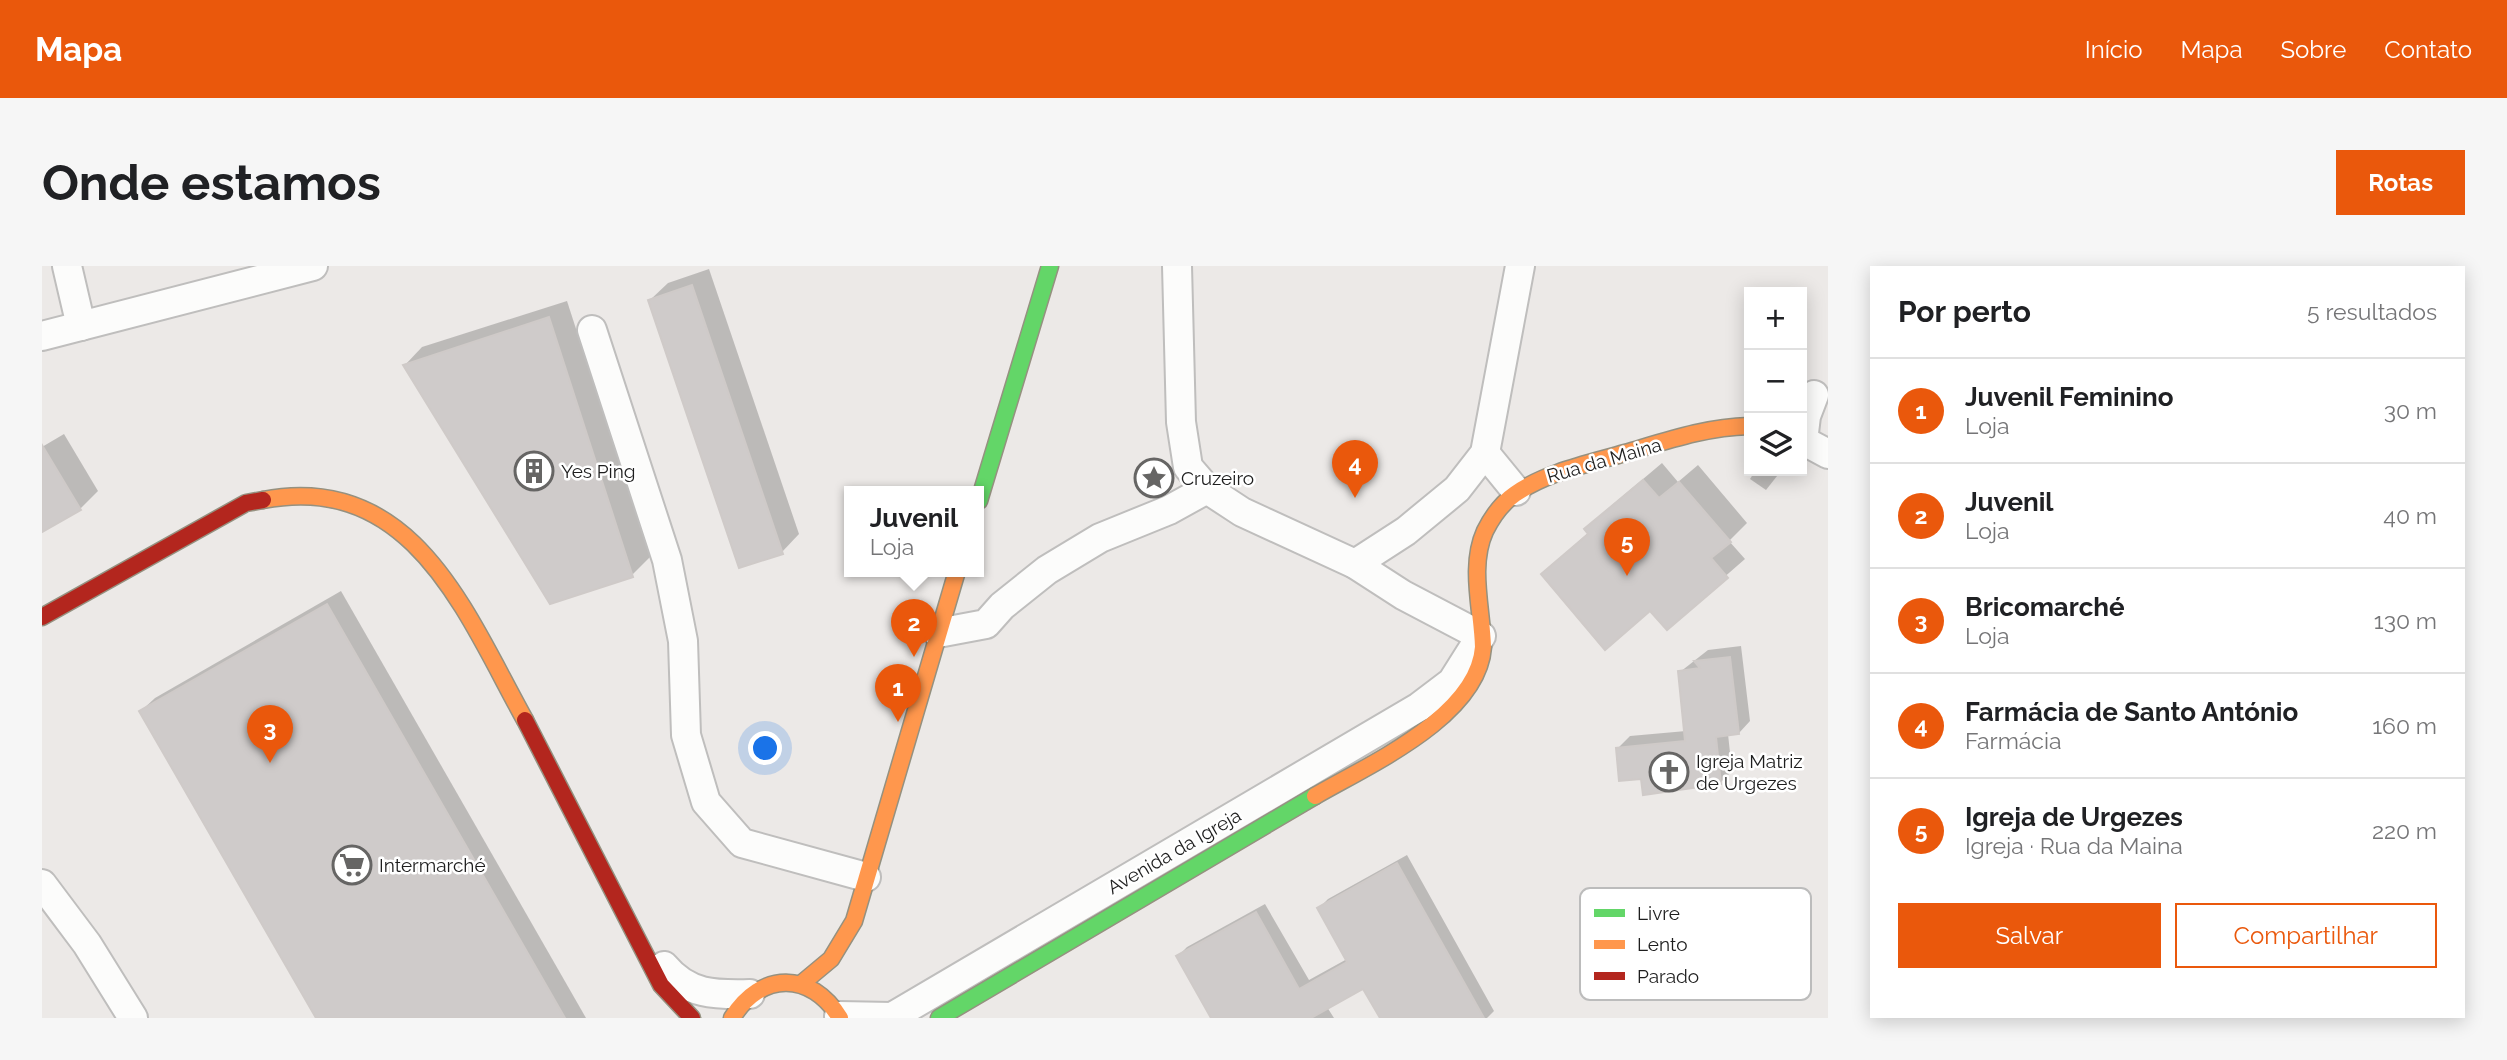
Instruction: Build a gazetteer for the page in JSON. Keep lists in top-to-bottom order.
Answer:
{
  "streets": {
    "street": ["Rua da Maina", "Avenida da Igreja"]
  },
  "crossings": [
    ["Rua da Maina", "Avenida da Igreja"]
  ],
  "places": {
    "building": ["Yes Ping"],
    "place": ["Cruzeiro"],
    "church": ["Igreja Matriz de Urgezes"],
    "supermarket": ["Intermarché"]
  },
  "legend": ["Livre", "Lento", "Parado"],
  "page": {
    "header": "Mapa",
    "nav": [
      "Início",
      "Mapa",
      "Sobre",
      "Contato"
    ],
    "buttons": [
      "Rotas",
      ["Salvar", "Compartilhar"]
    ],
    "title": "Onde estamos",
    "heading": ["Por perto", "5 resultados"],
    "map_buttons": ["+", "−"],
    "list": [
      {
        "mark": "1",
        "name": "Juvenil Feminino",
        "note": "Loja",
        "value": "30 m"
      },
      {
        "mark": "2",
        "name": "Juvenil",
        "note": "Loja",
        "value": "40 m"
      },
      {
        "mark": "3",
        "name": "Bricomarché",
        "note": "Loja",
        "value": "130 m"
      },
      {
        "mark": "4",
        "name": "Farmácia de Santo António",
        "note": "Farmácia",
        "value": "160 m"
      },
      {
        "mark": "5",
        "name": "Igreja de Urgezes",
        "note": "Igreja · Rua da Maina",
        "value": "220 m"
      }
    ],
    "pins": [
      "4",
      "5",
      "2",
      "1",
      "3"
    ],
    "popup": ["Juvenil", "Loja"]
  }
}
